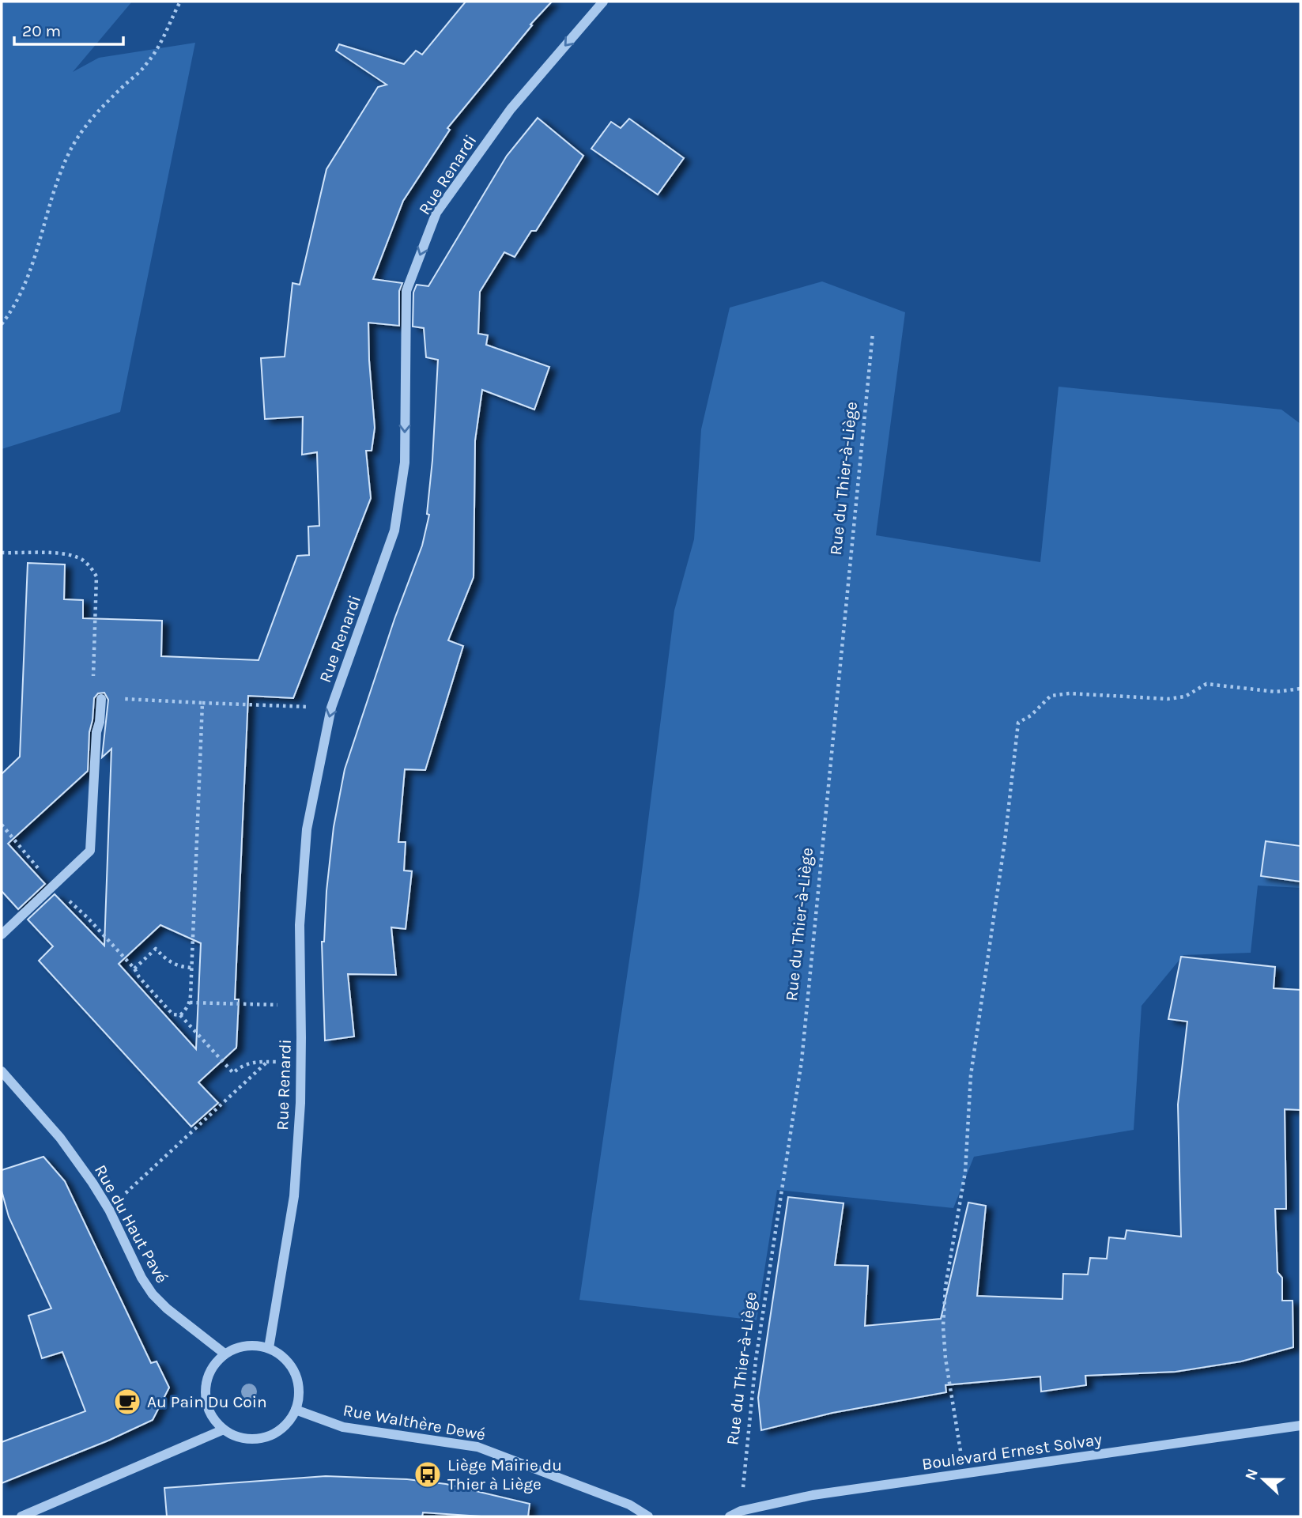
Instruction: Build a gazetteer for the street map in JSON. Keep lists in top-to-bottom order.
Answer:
{
  "streets": {
    "street": [
      "Rue Renardi",
      "Rue du Haut Pavé",
      "Rue Walthère Dewé",
      "Boulevard Ernest Solvay"
    ],
    "path": ["Rue du Thier-à-Liège"]
  },
  "crossings": [
    ["Rue Renardi", "Rue du Haut Pavé"],
    ["Rue Renardi", "Rue Walthère Dewé"],
    ["Rue du Thier-à-Liège", "Boulevard Ernest Solvay"],
    ["Rue du Haut Pavé", "Rue Walthère Dewé"]
  ],
  "one_way": ["Rue Renardi"],
  "places": {
    "cafe": ["Au Pain Du Coin"],
    "bus stop": ["Liège Mairie du Thier à Liège"]
  },
  "scale_bar": "20 m",
  "north": "left"
}
